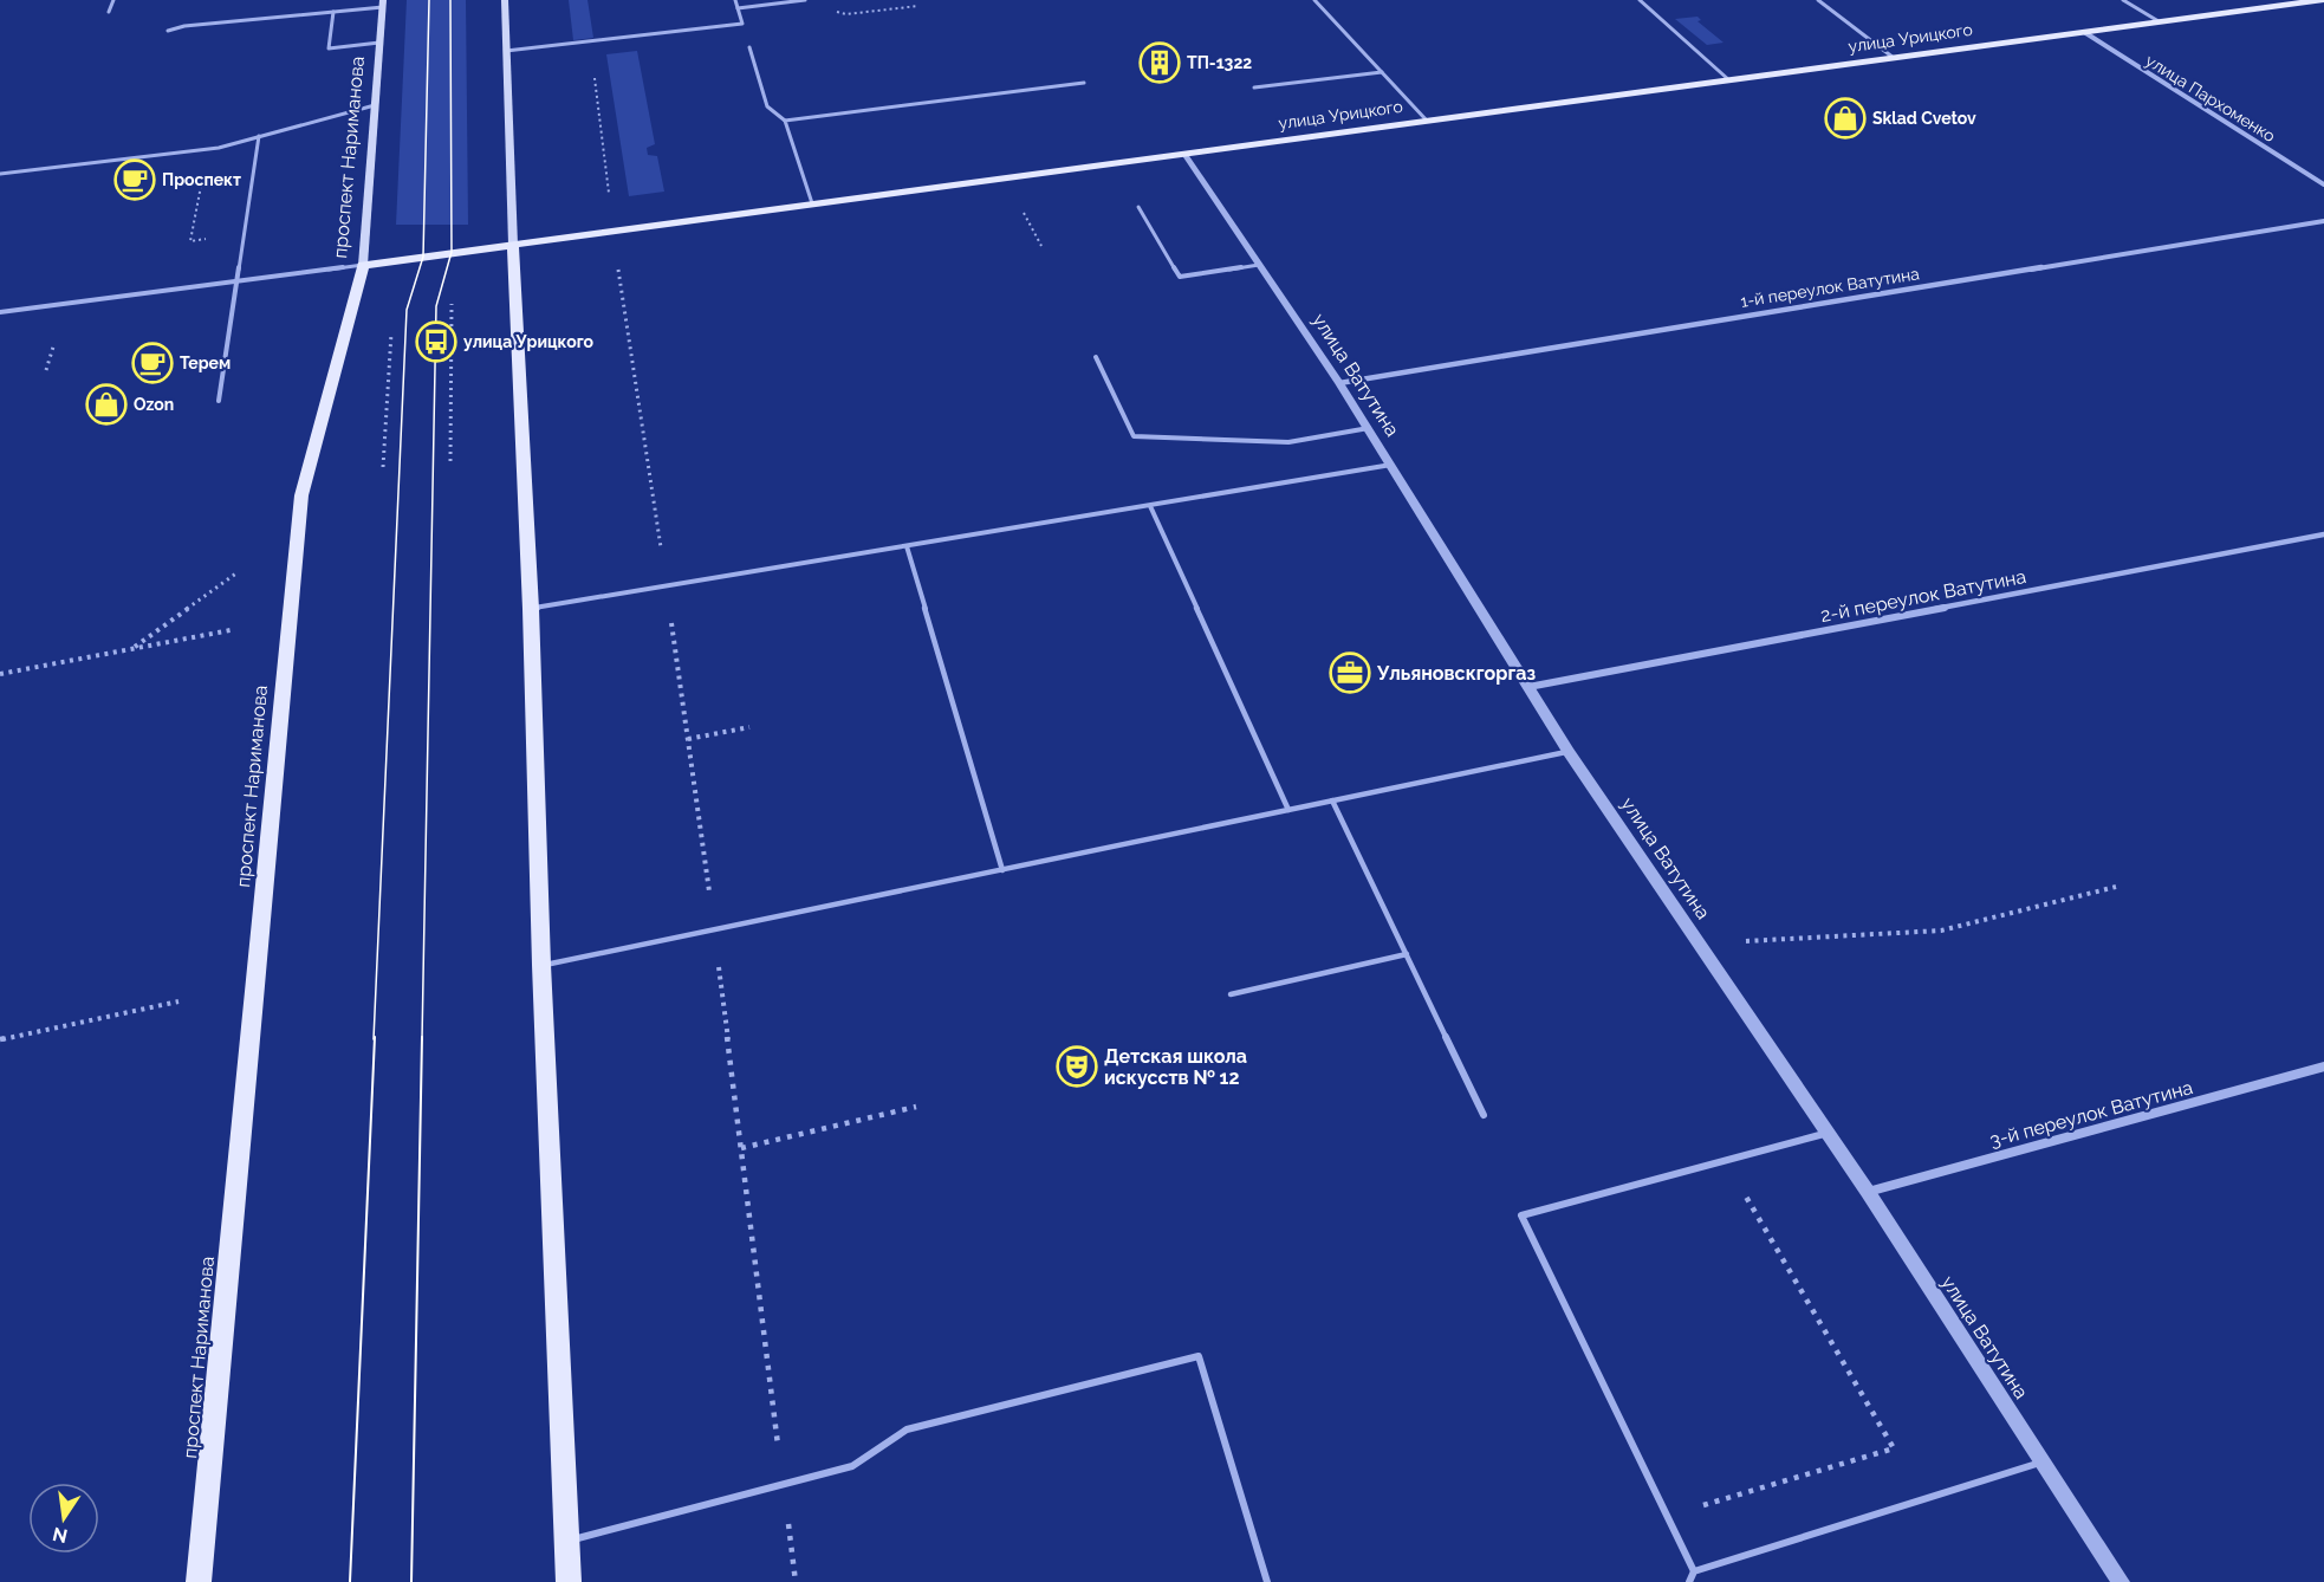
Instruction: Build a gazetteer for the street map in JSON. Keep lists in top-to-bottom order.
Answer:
{
  "streets": {
    "main road": ["улица Урицкого", "проспект Нариманова"],
    "street": [
      "улица Пархоменко",
      "1-й переулок Ватутина",
      "улица Ватутина",
      "2-й переулок Ватутина",
      "3-й переулок Ватутина"
    ]
  },
  "crossings": [
    ["улица Урицкого", "улица Пархоменко"],
    ["улица Урицкого", "проспект Нариманова"],
    ["улица Урицкого", "улица Ватутина"],
    ["1-й переулок Ватутина", "улица Ватутина"],
    ["улица Ватутина", "2-й переулок Ватутина"],
    ["улица Ватутина", "3-й переулок Ватутина"]
  ],
  "places": {
    "building": ["ТП-1322"],
    "shop": ["Sklad Cvetov", "Ozon"],
    "cafe": ["Проспект", "Терем"],
    "bus stop": ["улица Урицкого"],
    "office": ["Ульяновскгоргаз"],
    "theatre": ["Детская школа искусств № 12"]
  },
  "north": "bottom"
}
